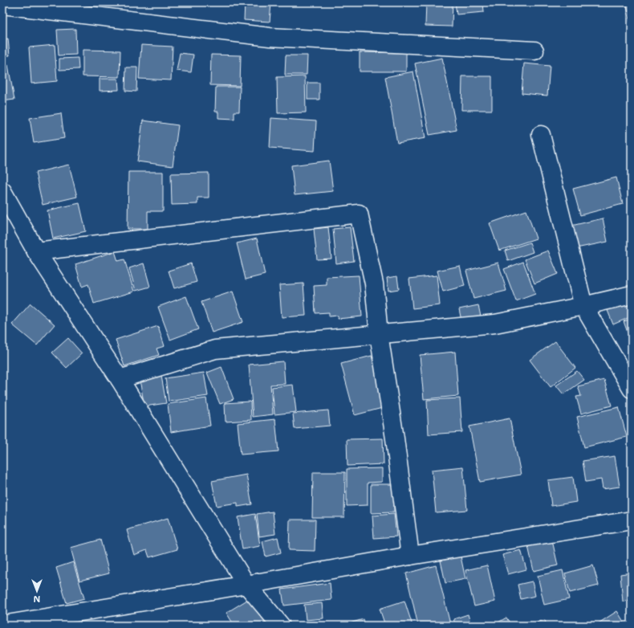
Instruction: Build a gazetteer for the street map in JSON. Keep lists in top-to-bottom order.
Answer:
{
  "north": "bottom"
}
